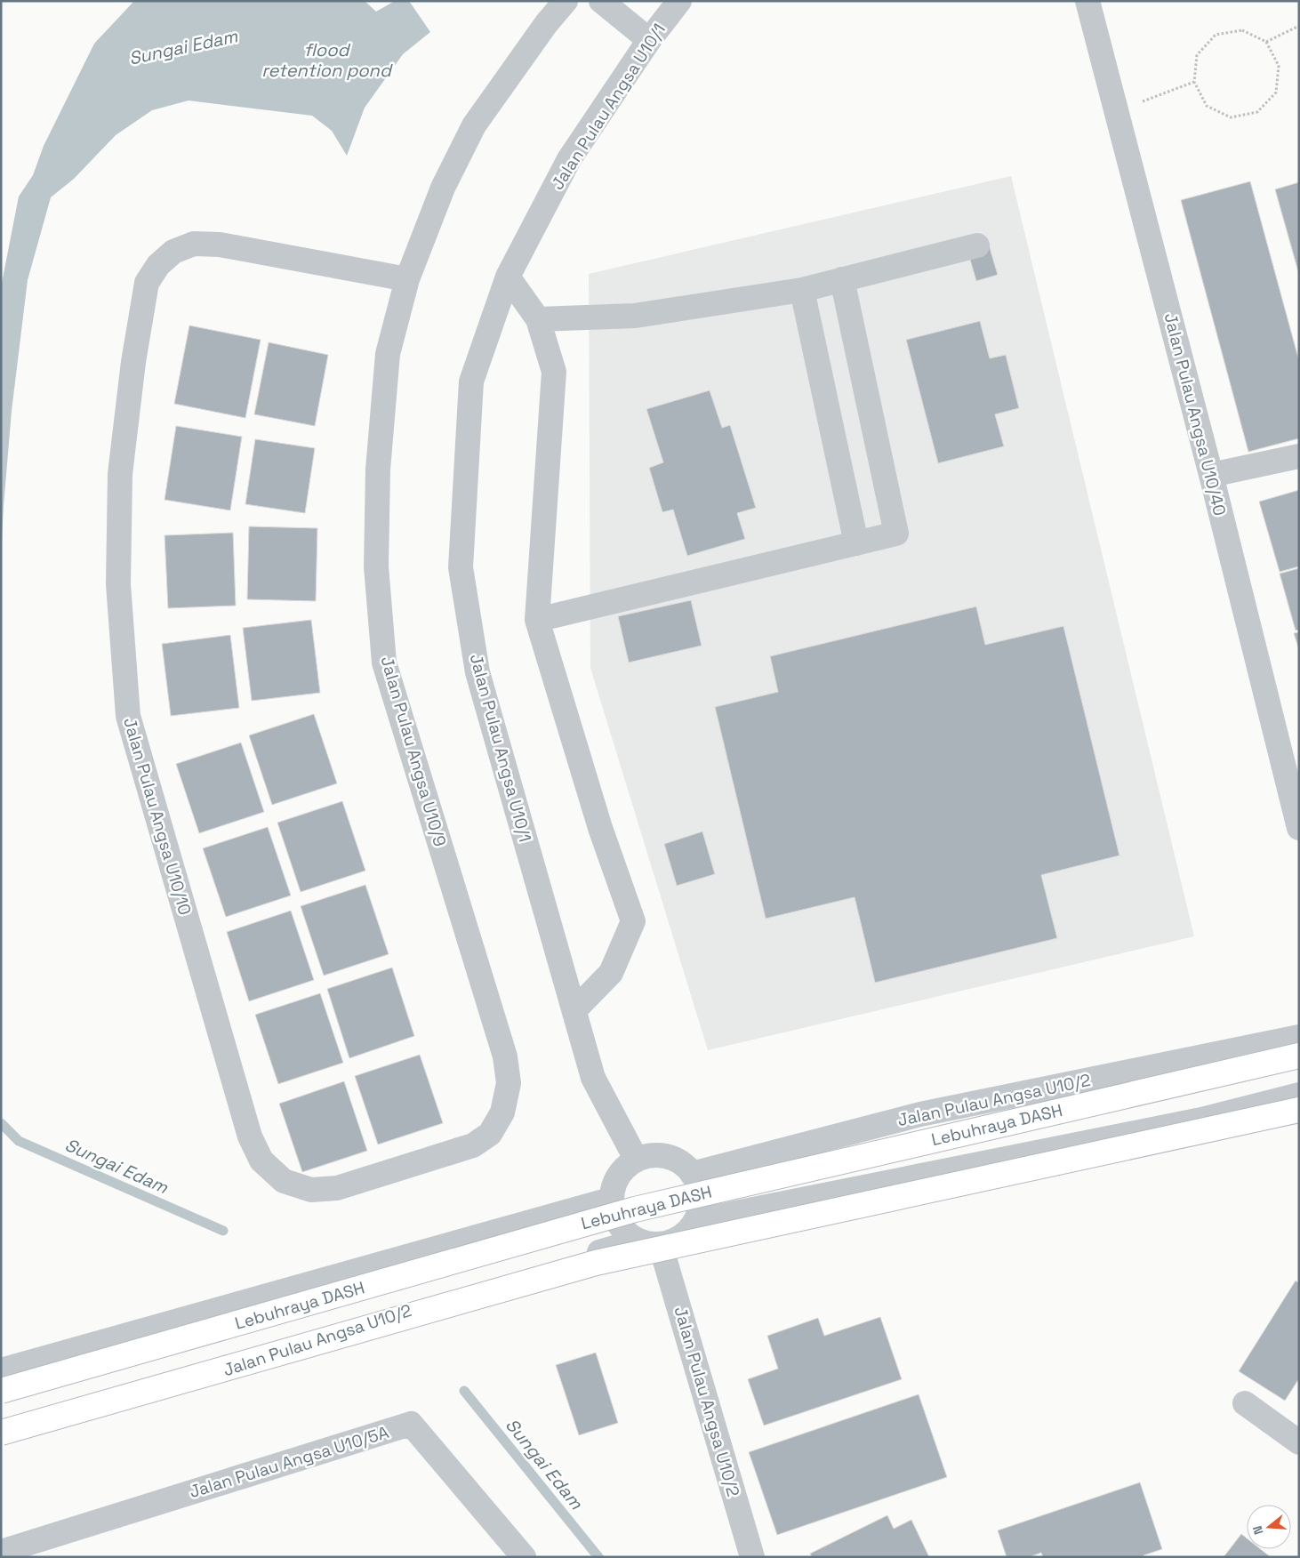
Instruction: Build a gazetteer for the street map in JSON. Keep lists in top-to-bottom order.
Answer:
{
  "streets": {
    "highway": ["Lebuhraya DASH"],
    "street": [
      "Jalan Pulau Angsa U10/1",
      "Jalan Pulau Angsa U10/40",
      "Jalan Pulau Angsa U10/9",
      "Jalan Pulau Angsa U10/10",
      "Jalan Pulau Angsa U10/2",
      "Jalan Pulau Angsa U10/5A"
    ]
  },
  "crossings": [
    ["Jalan Pulau Angsa U10/1", "Jalan Pulau Angsa U10/2"],
    ["Jalan Pulau Angsa U10/9", "Jalan Pulau Angsa U10/10"]
  ],
  "water": ["Sungai Edam", "flood retention pond"],
  "north": "left"
}
